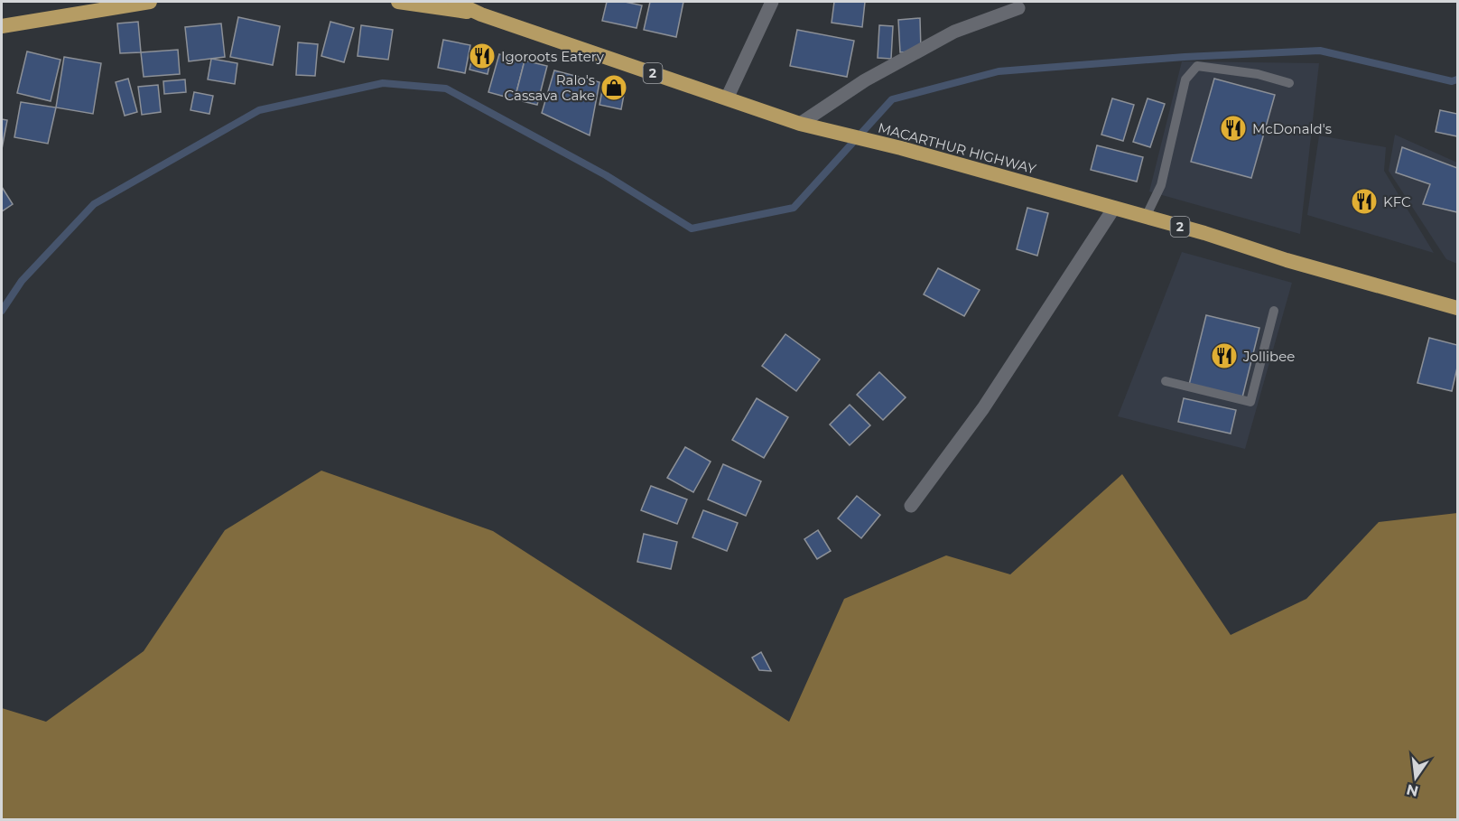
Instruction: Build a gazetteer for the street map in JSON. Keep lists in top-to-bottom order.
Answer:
{
  "streets": {
    "highway": ["2", "MACARTHUR HIGHWAY"]
  },
  "places": {
    "restaurant": [
      "Igoroots Eatery",
      "McDonald's",
      "KFC",
      "Jollibee"
    ],
    "shop": ["Ralo's Cassava Cake"]
  },
  "north": "bottom"
}
